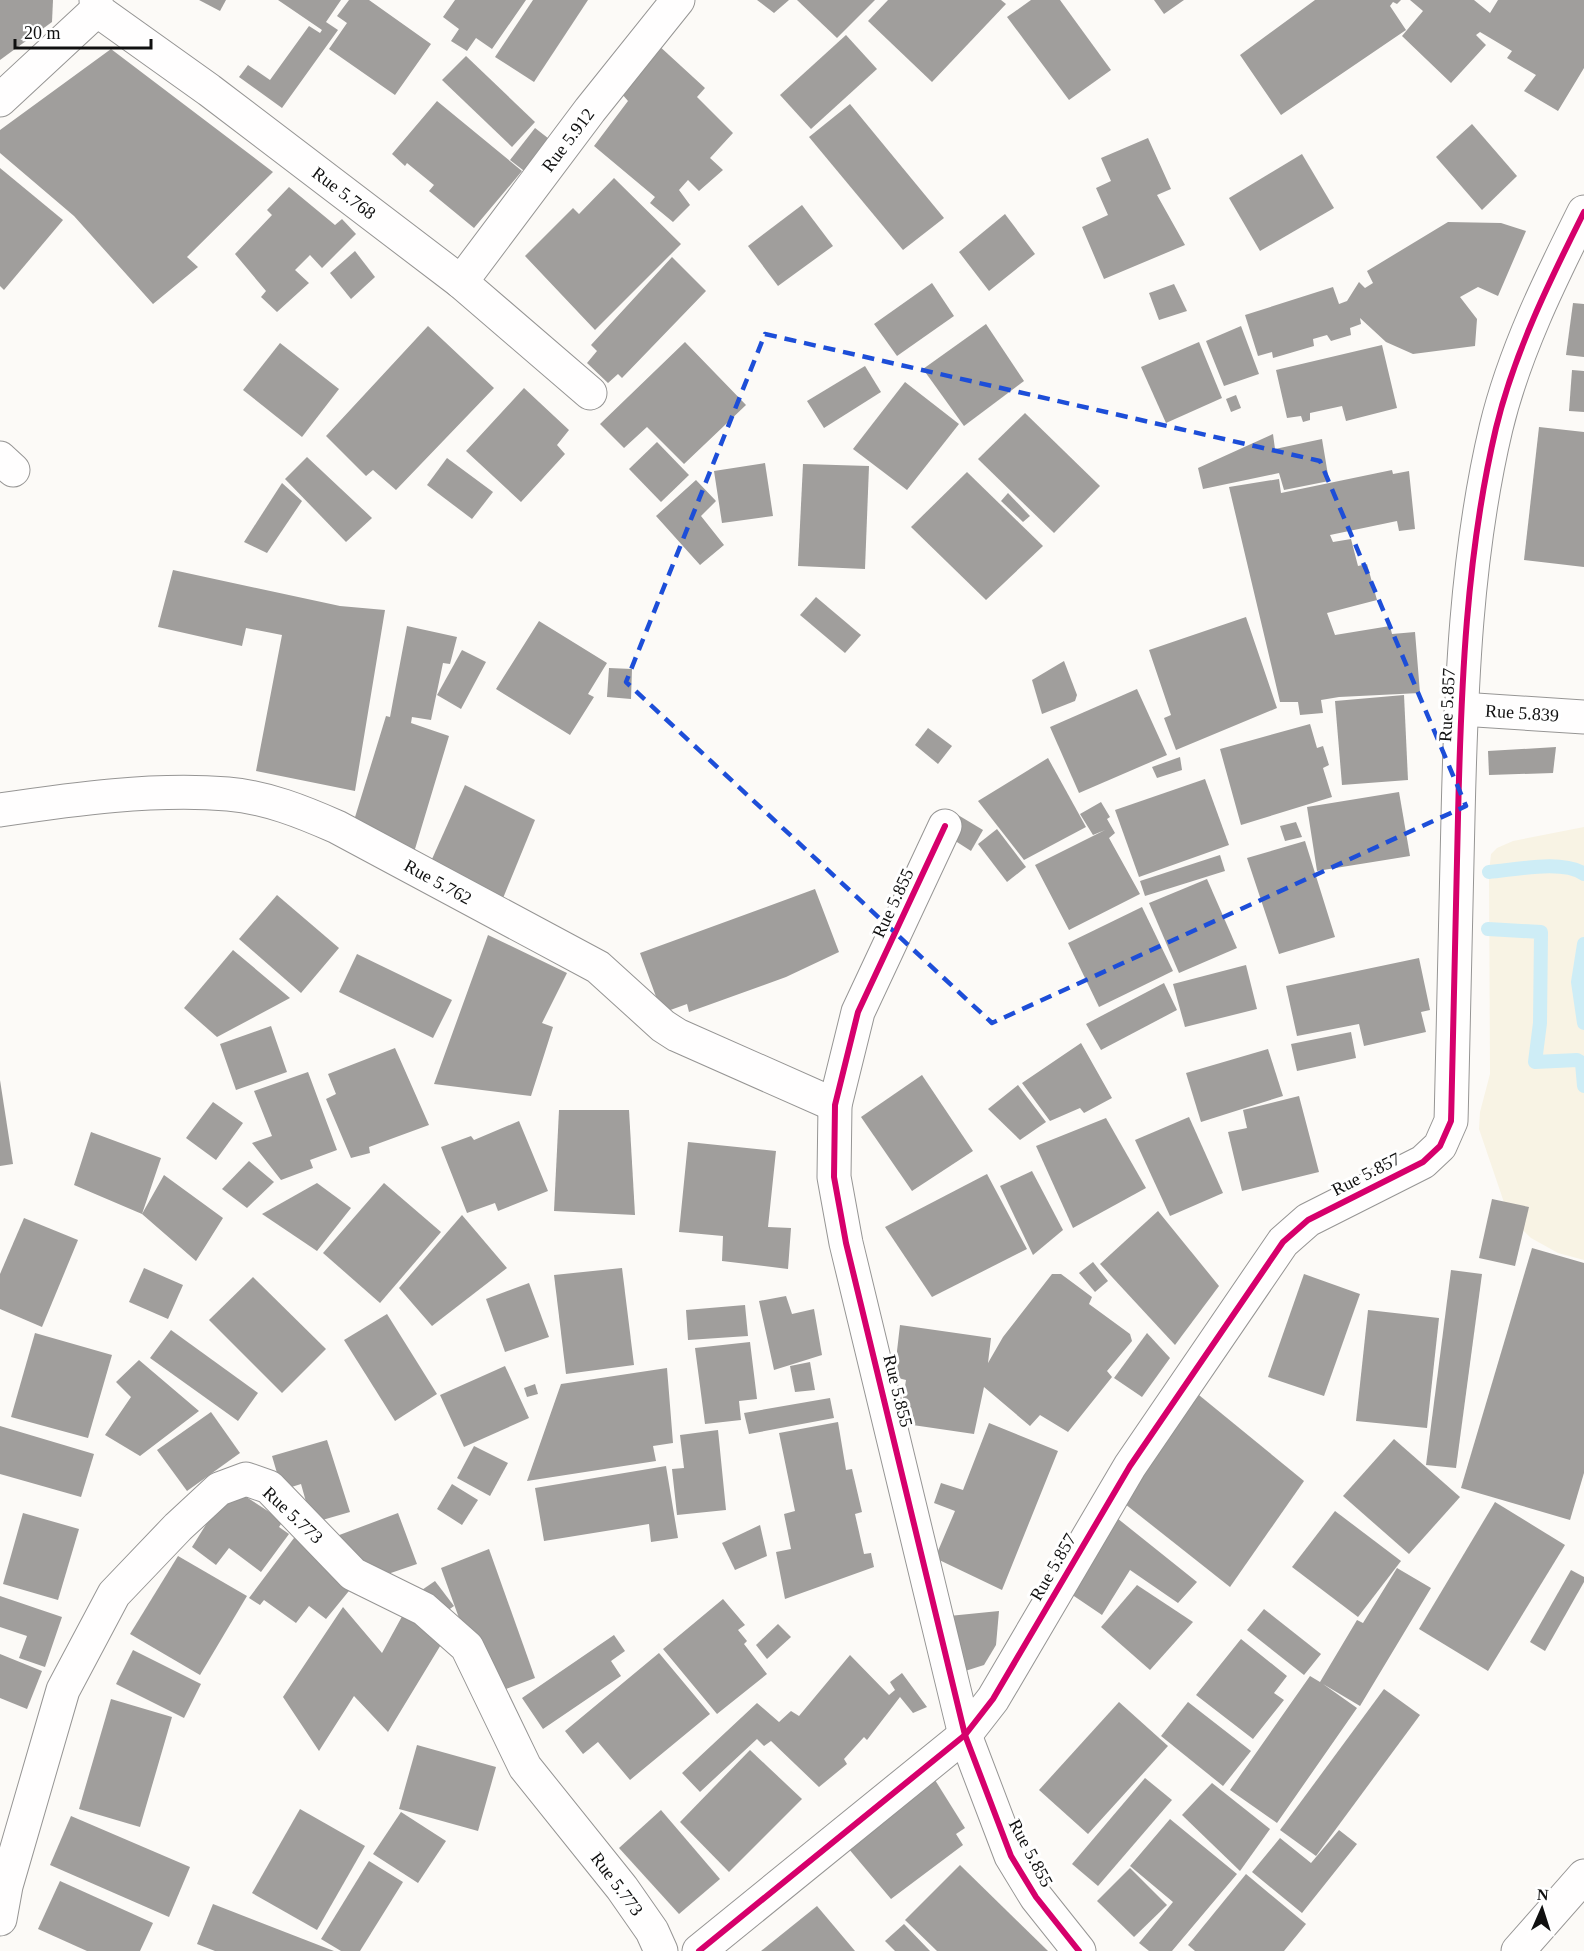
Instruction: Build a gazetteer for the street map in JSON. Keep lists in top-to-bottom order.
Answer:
{
  "streets": {
    "street": [
      "Rue 5.912",
      "Rue 5.768",
      "Rue 5.857",
      "Rue 5.839",
      "Rue 5.762",
      "Rue 5.855",
      "Rue 5.773"
    ]
  },
  "crossings": [
    ["Rue 5.912", "Rue 5.768"],
    ["Rue 5.857", "Rue 5.839"],
    ["Rue 5.857", "Rue 5.855"],
    ["Rue 5.762", "Rue 5.855"]
  ],
  "scale_bar": "20 m",
  "north": "top"
}
